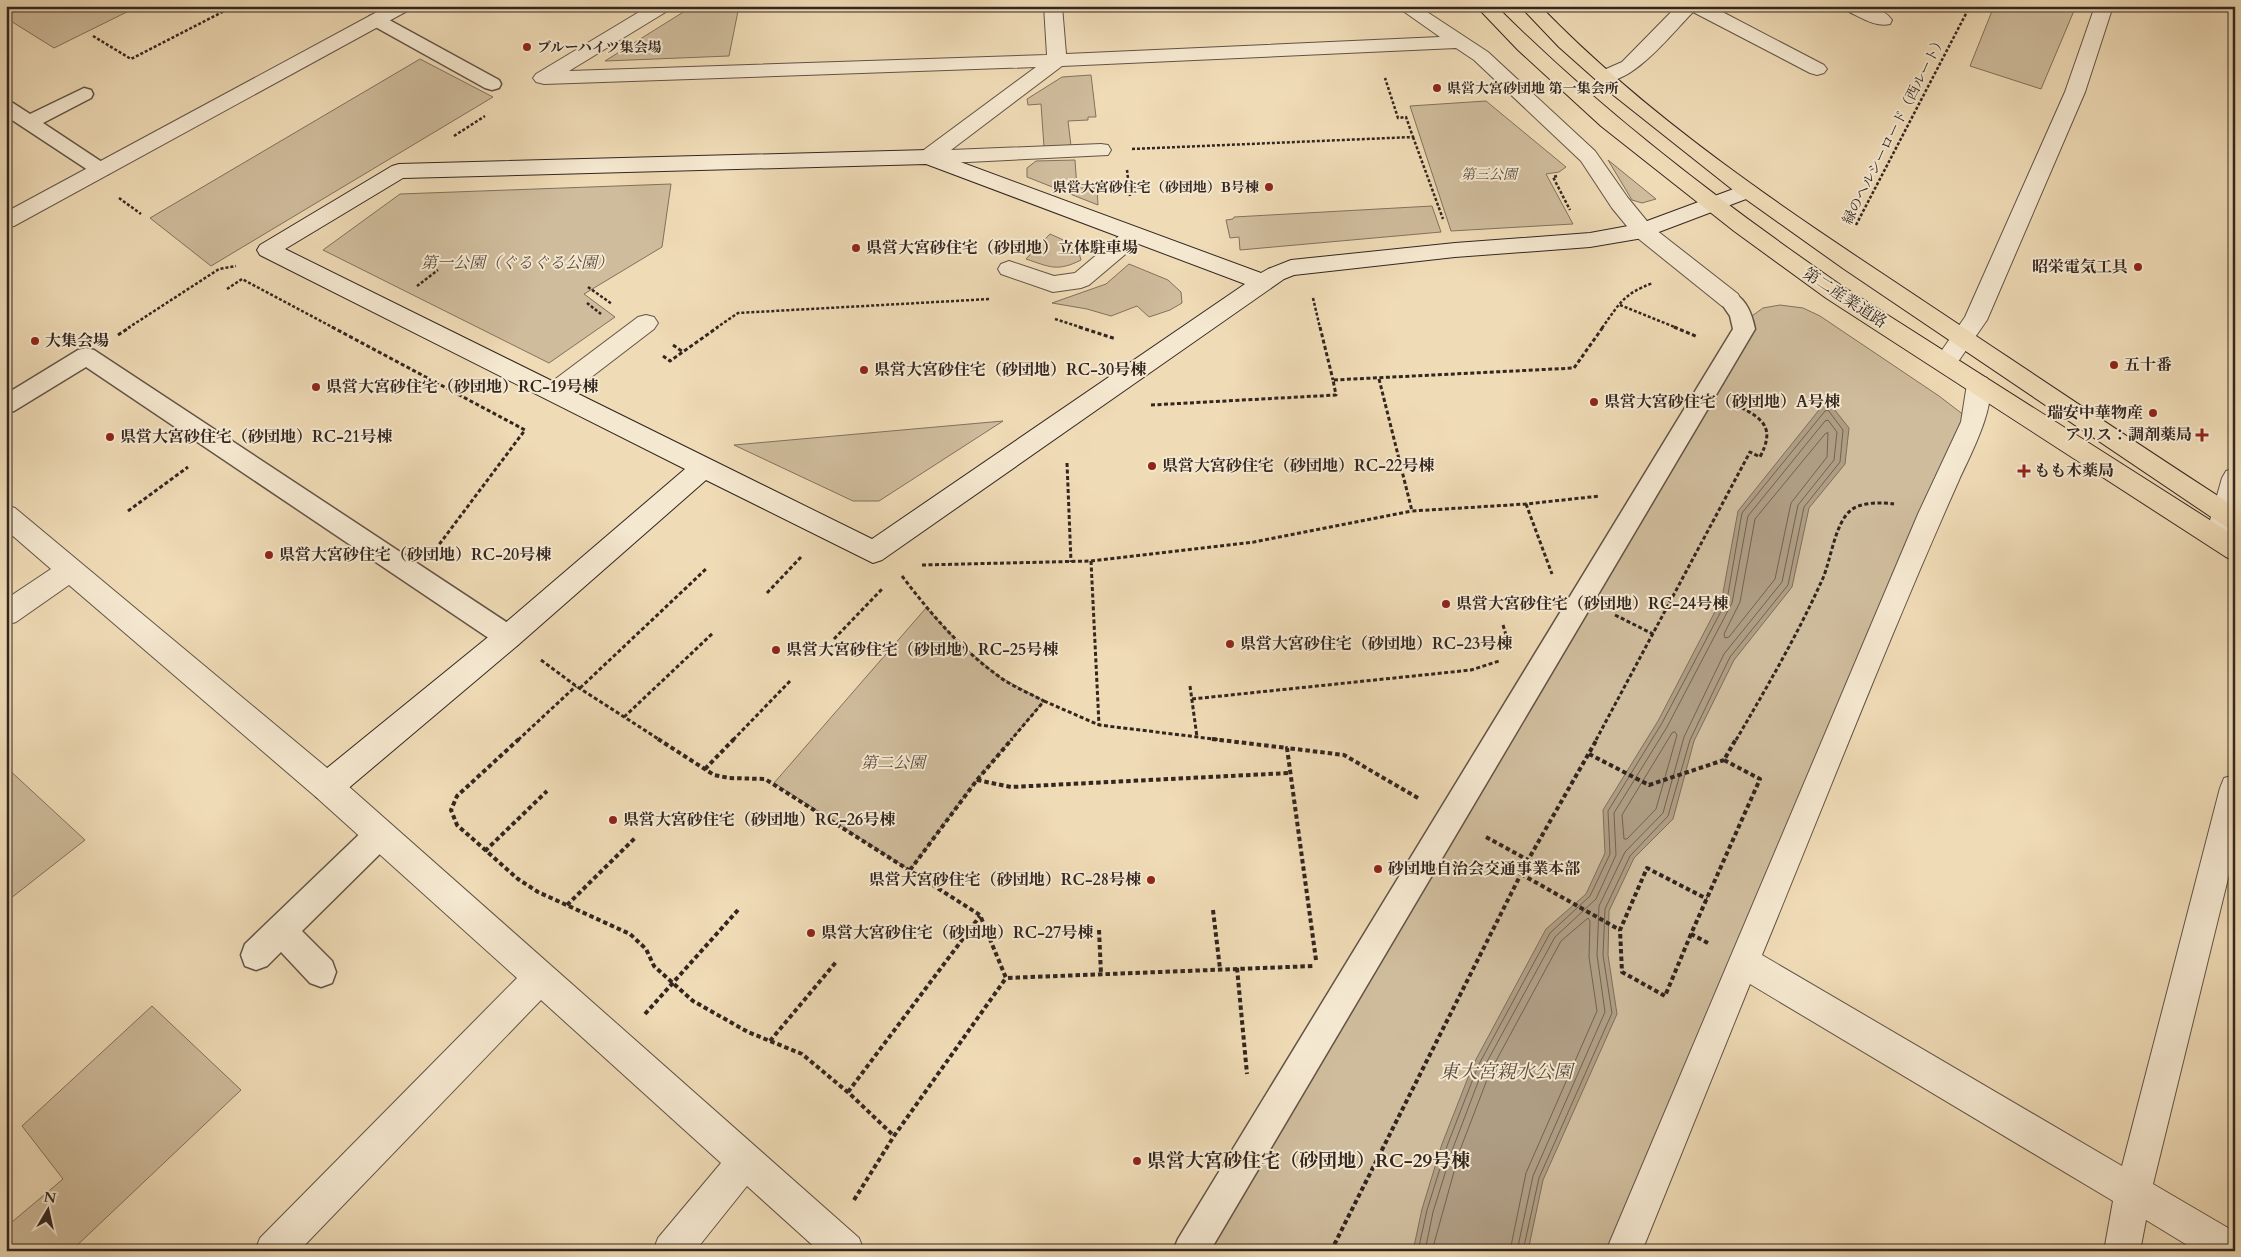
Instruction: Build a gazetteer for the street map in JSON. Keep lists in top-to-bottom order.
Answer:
{
  "streets": {
    "main road": ["第二産業道路"],
    "path": ["緑のヘルシーロード（西ルート）"]
  },
  "parks": [
    "第三公園",
    "第一公園（ぐるぐる公園）",
    "第二公園",
    "東大宮親水公園"
  ],
  "places": {
    "other": [
      "ブルーハイツ集会場",
      "県営大宮砂団地 第一集会所",
      "県営大宮砂住宅（砂団地）B号棟",
      "県営大宮砂住宅（砂団地）立体駐車場",
      "昭栄電気工具",
      "大集会場",
      "五十番",
      "県営大宮砂住宅（砂団地）RC-30号棟",
      "県営大宮砂住宅（砂団地）RC-19号棟",
      "県営大宮砂住宅（砂団地）A号棟",
      "瑞安中華物産",
      "県営大宮砂住宅（砂団地）RC-21号棟",
      "県営大宮砂住宅（砂団地）RC-22号棟",
      "県営大宮砂住宅（砂団地）RC-20号棟",
      "県営大宮砂住宅（砂団地）RC-24号棟",
      "県営大宮砂住宅（砂団地）RC-23号棟",
      "県営大宮砂住宅（砂団地）RC-25号棟",
      "県営大宮砂住宅（砂団地）RC-26号棟",
      "砂団地自治会交通事業本部",
      "県営大宮砂住宅（砂団地）RC-28号棟",
      "県営大宮砂住宅（砂団地）RC-27号棟",
      "県営大宮砂住宅（砂団地）RC-29号棟"
    ],
    "health": ["アリス：調剤薬局", "もも木薬局"]
  },
  "north": "top"
}
